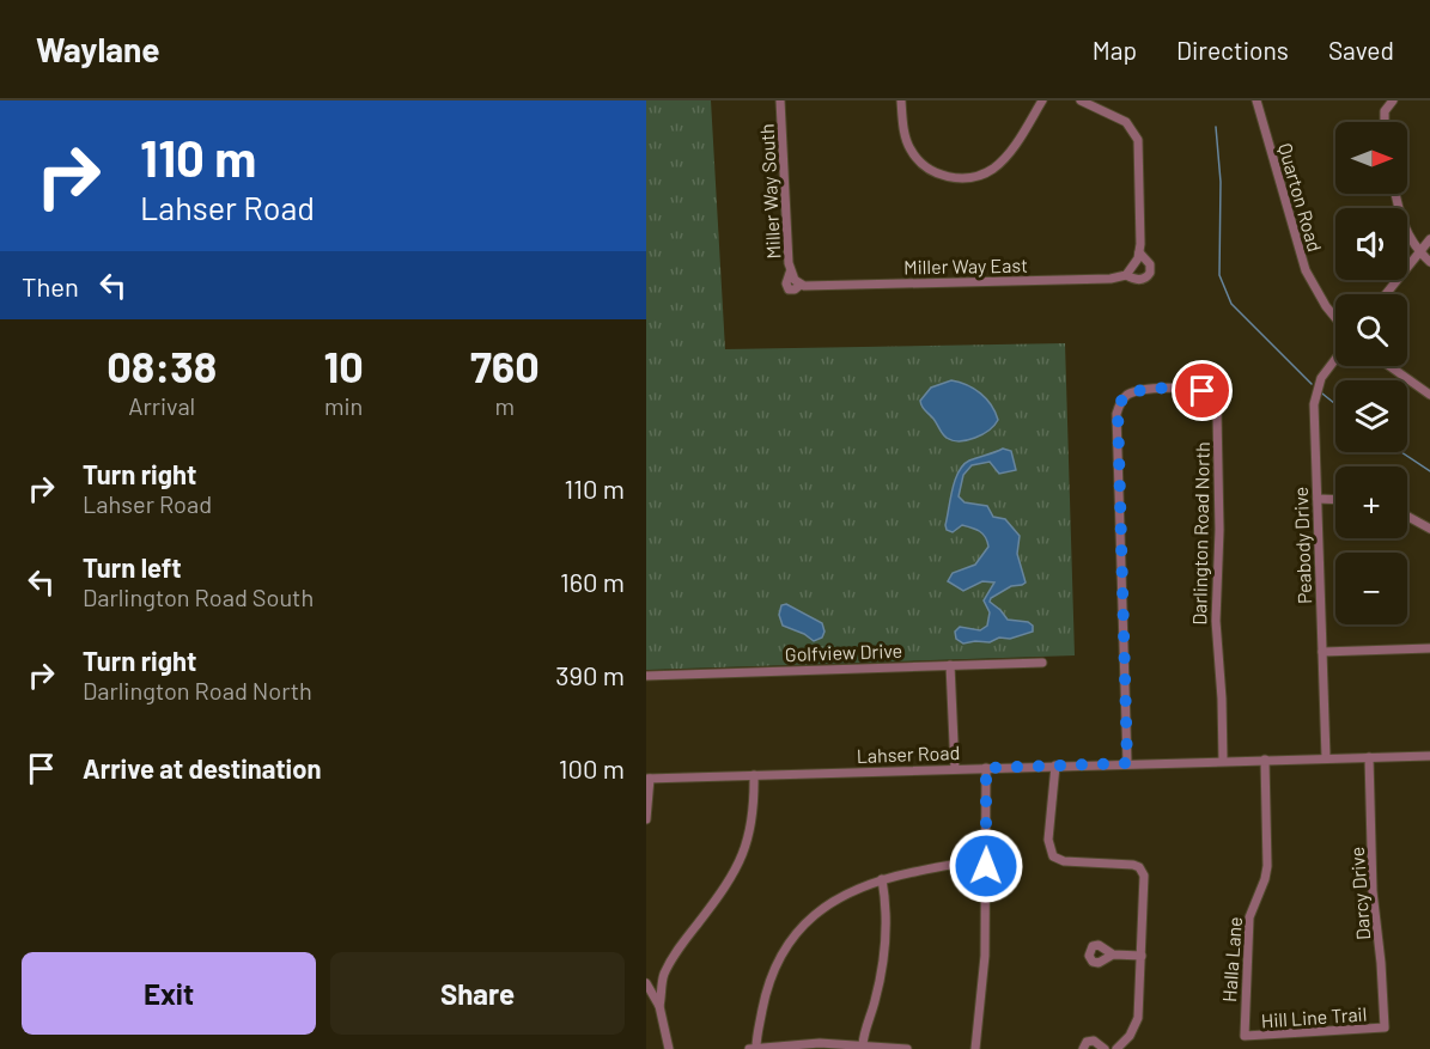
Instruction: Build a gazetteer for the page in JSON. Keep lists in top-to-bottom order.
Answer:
{
  "streets": {
    "street": [
      "Miller Way South",
      "Quarton Road",
      "Miller Way East",
      "Darlington Road North",
      "Peabody Drive",
      "Golfview Drive",
      "Lahser Road",
      "Darcy Drive",
      "Halla Lane",
      "Hill Line Trail"
    ]
  },
  "crossings": [
    ["Miller Way South", "Miller Way East"],
    ["Darlington Road North", "Lahser Road"],
    ["Peabody Drive", "Lahser Road"],
    ["Lahser Road", "Darcy Drive"],
    ["Lahser Road", "Halla Lane"],
    ["Darcy Drive", "Hill Line Trail"],
    ["Halla Lane", "Hill Line Trail"]
  ],
  "north": "right",
  "page": {
    "header": "Waylane",
    "nav": ["Map", "Directions", "Saved"],
    "turn": ["110 m", "Lahser Road"],
    "map_buttons": ["+", "−"],
    "then": "Then",
    "eta": [
      "08:38",
      "Arrival",
      "10",
      "min",
      "760",
      "m"
    ],
    "list": [
      {
        "name": "Turn right",
        "note": "Lahser Road",
        "value": "110 m"
      },
      {
        "name": "Turn left",
        "note": "Darlington Road South",
        "value": "160 m"
      },
      {
        "name": "Turn right",
        "note": "Darlington Road North",
        "value": "390 m"
      },
      {
        "name": "Arrive at destination",
        "value": "100 m"
      }
    ],
    "buttons": ["Exit", "Share"]
  }
}
